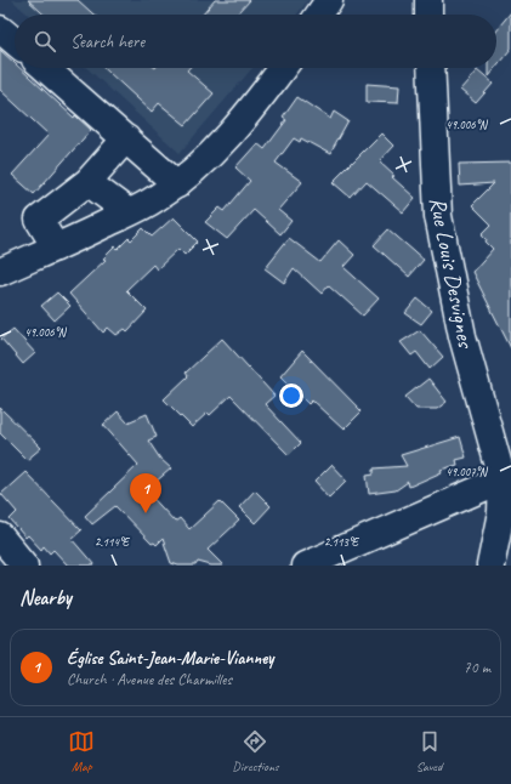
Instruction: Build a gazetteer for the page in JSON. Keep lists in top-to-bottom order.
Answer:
{
  "streets": {
    "street": ["Rue Louis Desvignes"]
  },
  "page": {
    "search": "Search here",
    "pins": "1",
    "heading": "Nearby",
    "list": [
      {
        "mark": "1",
        "name": "Église Saint-Jean-Marie-Vianney",
        "note": "Church · Avenue des Charmilles",
        "value": "70 m"
      }
    ],
    "nav": ["Map", "Directions", "Saved"]
  },
  "coordinates": [
    "49.006°N",
    "49.007°N",
    "2.114°E",
    "2.113°E"
  ]
}
